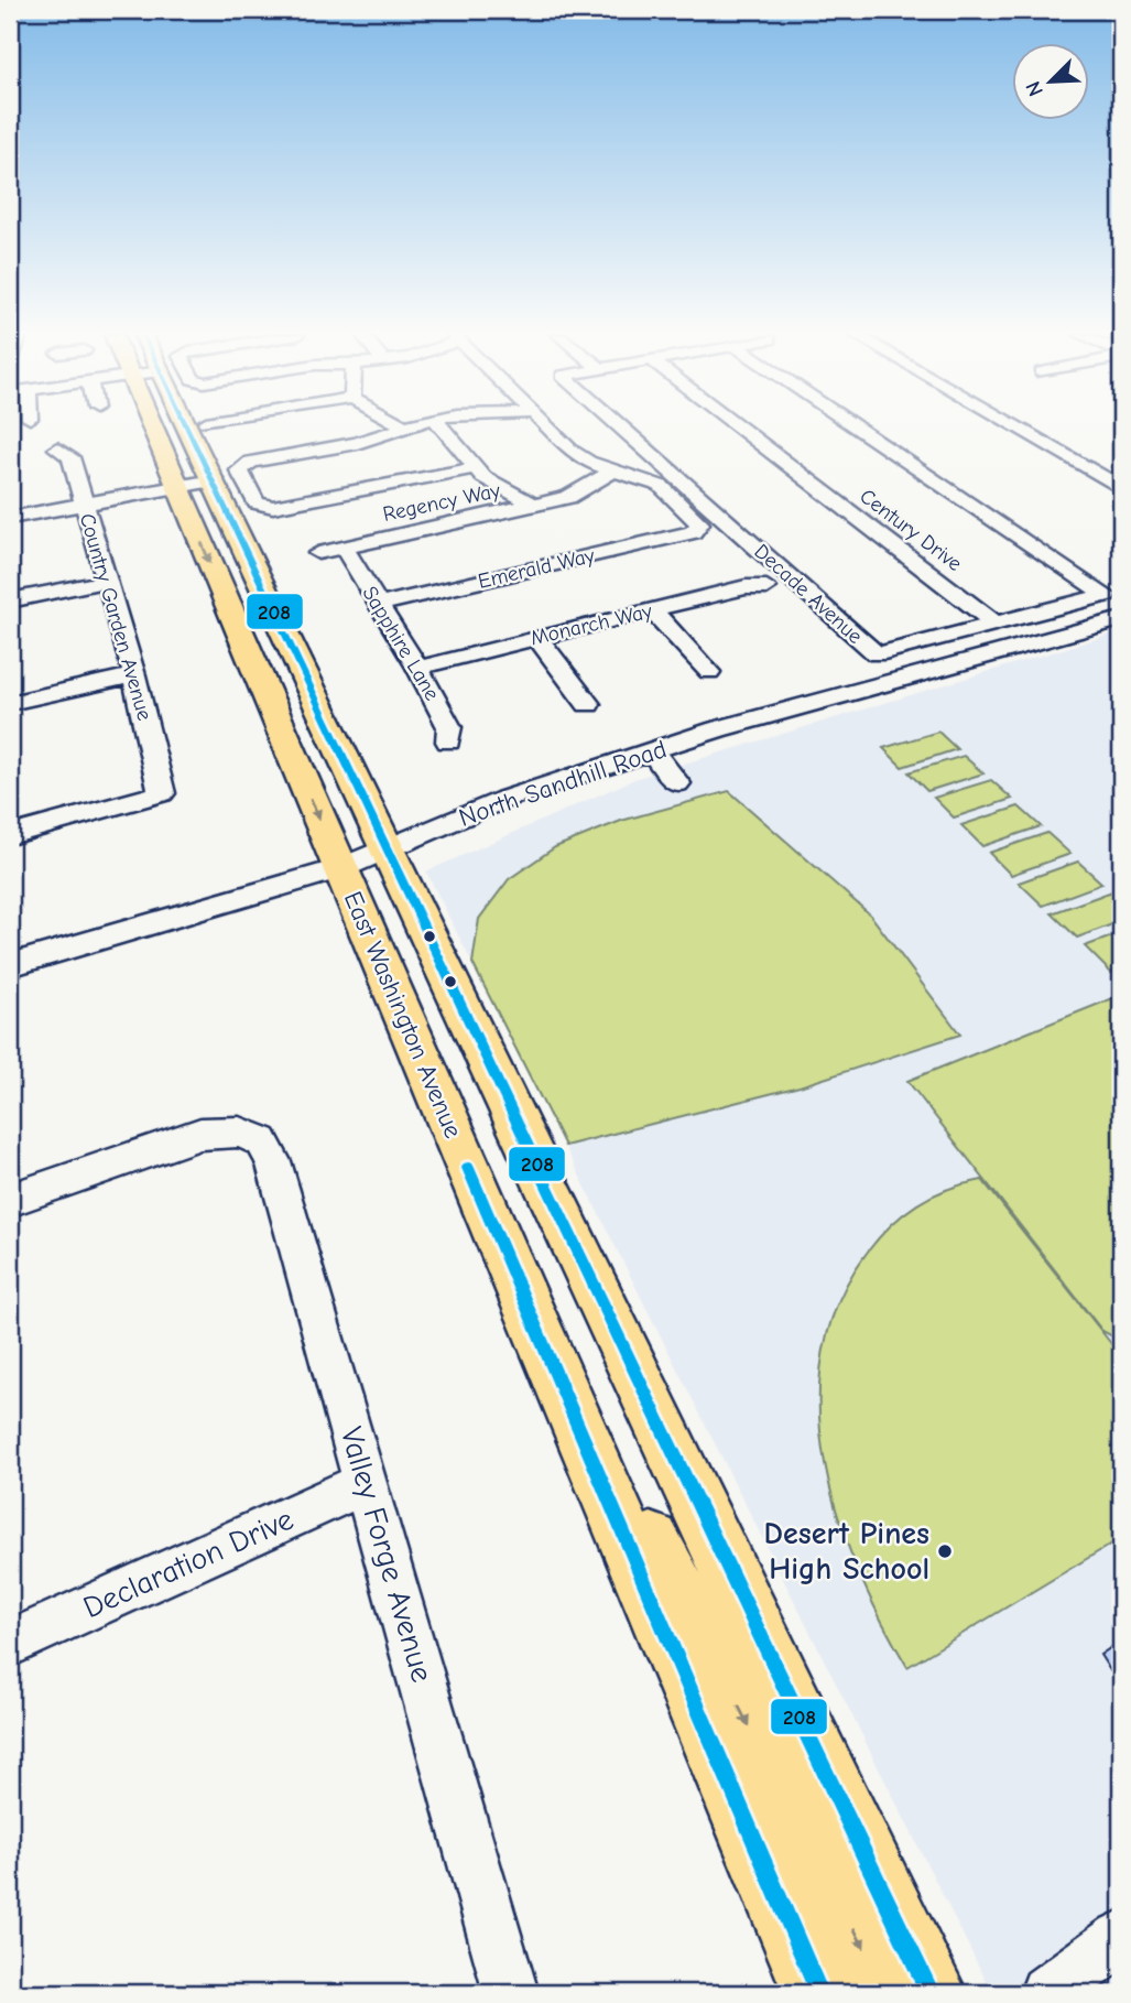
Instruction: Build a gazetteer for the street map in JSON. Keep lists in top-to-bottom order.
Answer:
{
  "streets": {
    "main road": ["East Washington Avenue"],
    "street": [
      "Regency Way",
      "Century Drive",
      "Emerald Way",
      "Decade Avenue",
      "Country Garden Avenue",
      "Monarch Way",
      "Sapphire Lane",
      "North Sandhill Road",
      "Valley Forge Avenue",
      "Declaration Drive"
    ]
  },
  "crossings": [
    ["Regency Way", "Emerald Way"],
    ["Regency Way", "Sapphire Lane"],
    ["Century Drive", "Decade Avenue"],
    ["Emerald Way", "Sapphire Lane"],
    ["Monarch Way", "Sapphire Lane"],
    ["North Sandhill Road", "East Washington Avenue"],
    ["Valley Forge Avenue", "Declaration Drive"]
  ],
  "places": ["Desert Pines High School"],
  "lines": ["transit line 208"],
  "north": "bottom left"
}
